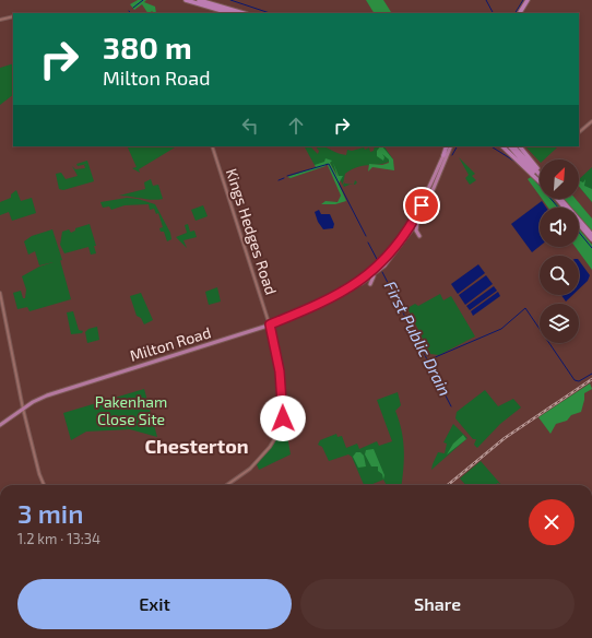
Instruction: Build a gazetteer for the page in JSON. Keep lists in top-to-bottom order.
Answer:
{
  "streets": {
    "main road": ["Milton Road"],
    "street": ["Kings Hedges Road"]
  },
  "crossings": [
    ["Kings Hedges Road", "Milton Road"]
  ],
  "districts": ["Chesterton"],
  "water": ["First Public Drain"],
  "parks": ["Pakenham Close Site"],
  "north": "top right",
  "page": {
    "turn": ["380 m", "Milton Road"],
    "heading": ["3 min", "1.2 km · 13:34"],
    "buttons": ["Exit", "Share"]
  }
}
